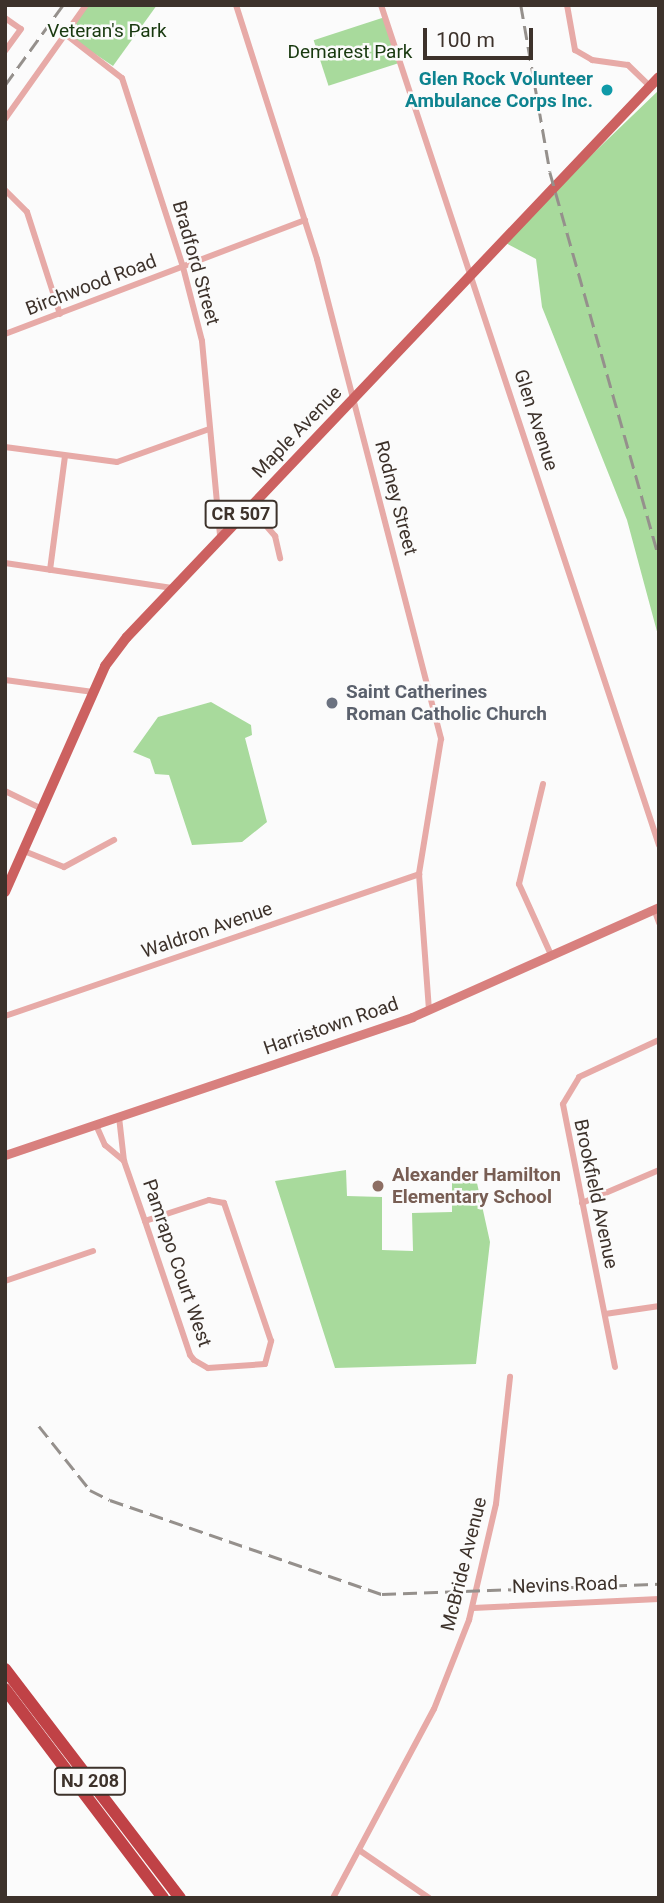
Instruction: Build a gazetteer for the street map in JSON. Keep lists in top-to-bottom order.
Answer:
{
  "streets": {
    "highway": ["NJ 208"],
    "main road": ["Maple Avenue", "CR 507"],
    "street": [
      "Bradford Street",
      "Birchwood Road",
      "Glen Avenue",
      "Rodney Street",
      "Waldron Avenue",
      "Harristown Road",
      "Brookfield Avenue",
      "Pamrapo Court West",
      "McBride Avenue",
      "Nevins Road"
    ]
  },
  "crossings": [
    ["Bradford Street", "Birchwood Road"],
    ["Bradford Street", "Maple Avenue"],
    ["Birchwood Road", "Rodney Street"],
    ["Glen Avenue", "Maple Avenue"],
    ["Maple Avenue", "Rodney Street"],
    ["Rodney Street", "Waldron Avenue"],
    ["Rodney Street", "Harristown Road"],
    ["Harristown Road", "Pamrapo Court West"],
    ["McBride Avenue", "Nevins Road"]
  ],
  "parks": ["Veteran's Park", "Demarest Park"],
  "places": ["Glen Rock Volunteer Ambulance Corps Inc.", "Saint Catherines Roman Catholic Church", "Alexander Hamilton Elementary School"],
  "scale_bar": "100 m"
}
